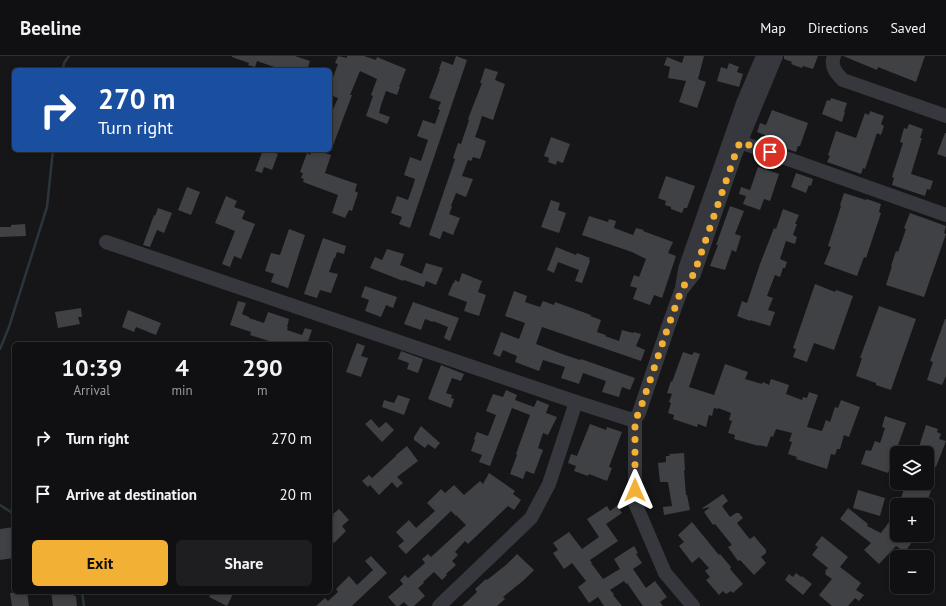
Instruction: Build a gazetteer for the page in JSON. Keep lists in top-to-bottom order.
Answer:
{
  "page": {
    "header": "Beeline",
    "nav": ["Map", "Directions", "Saved"],
    "turn": ["270 m", "Turn right"],
    "eta": [
      "10:39",
      "Arrival",
      "4",
      "min",
      "290",
      "m"
    ],
    "list": [
      {
        "name": "Turn right",
        "value": "270 m"
      },
      {
        "name": "Arrive at destination",
        "value": "20 m"
      }
    ],
    "map_buttons": ["+", "−"],
    "buttons": ["Exit", "Share"]
  }
}
